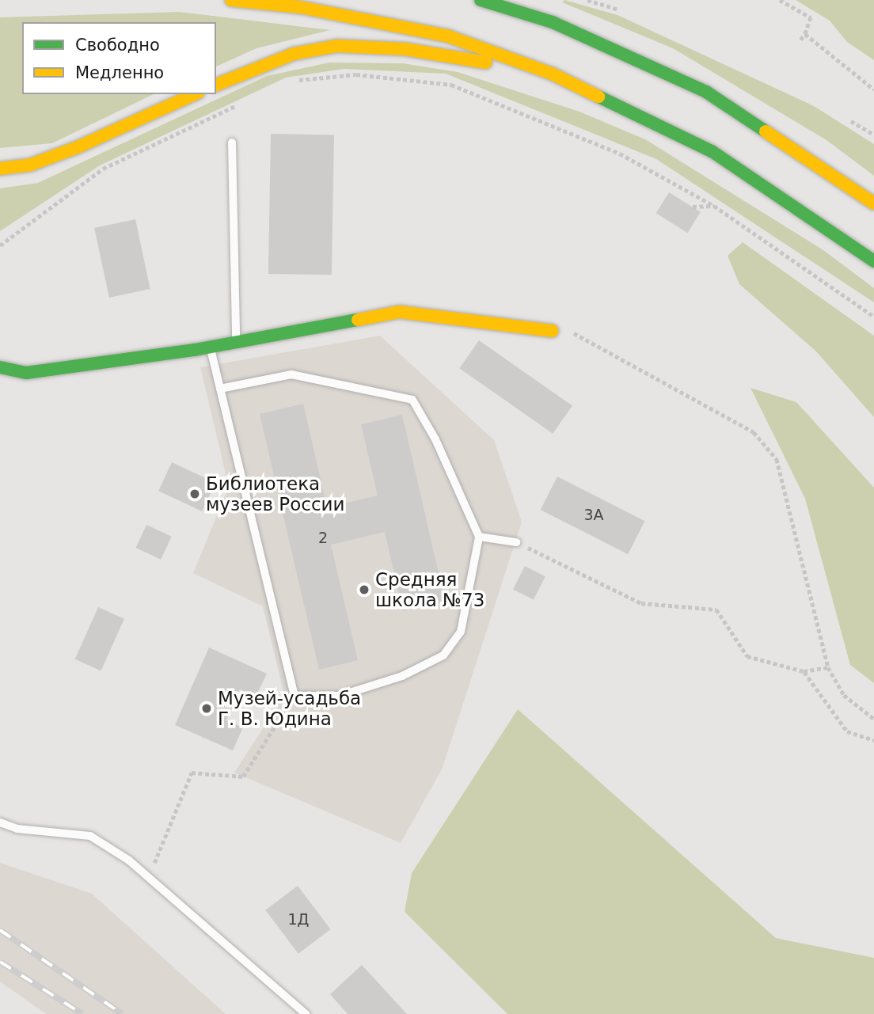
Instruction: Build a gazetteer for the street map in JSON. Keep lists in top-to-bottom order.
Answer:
{
  "places": ["Библиотека музеев России", "Средняя школа №73", "Музей-усадьба Г. В. Юдина"],
  "house_numbers": ["3А", "2", "1Д"],
  "legend": ["Свободно", "Медленно"]
}
